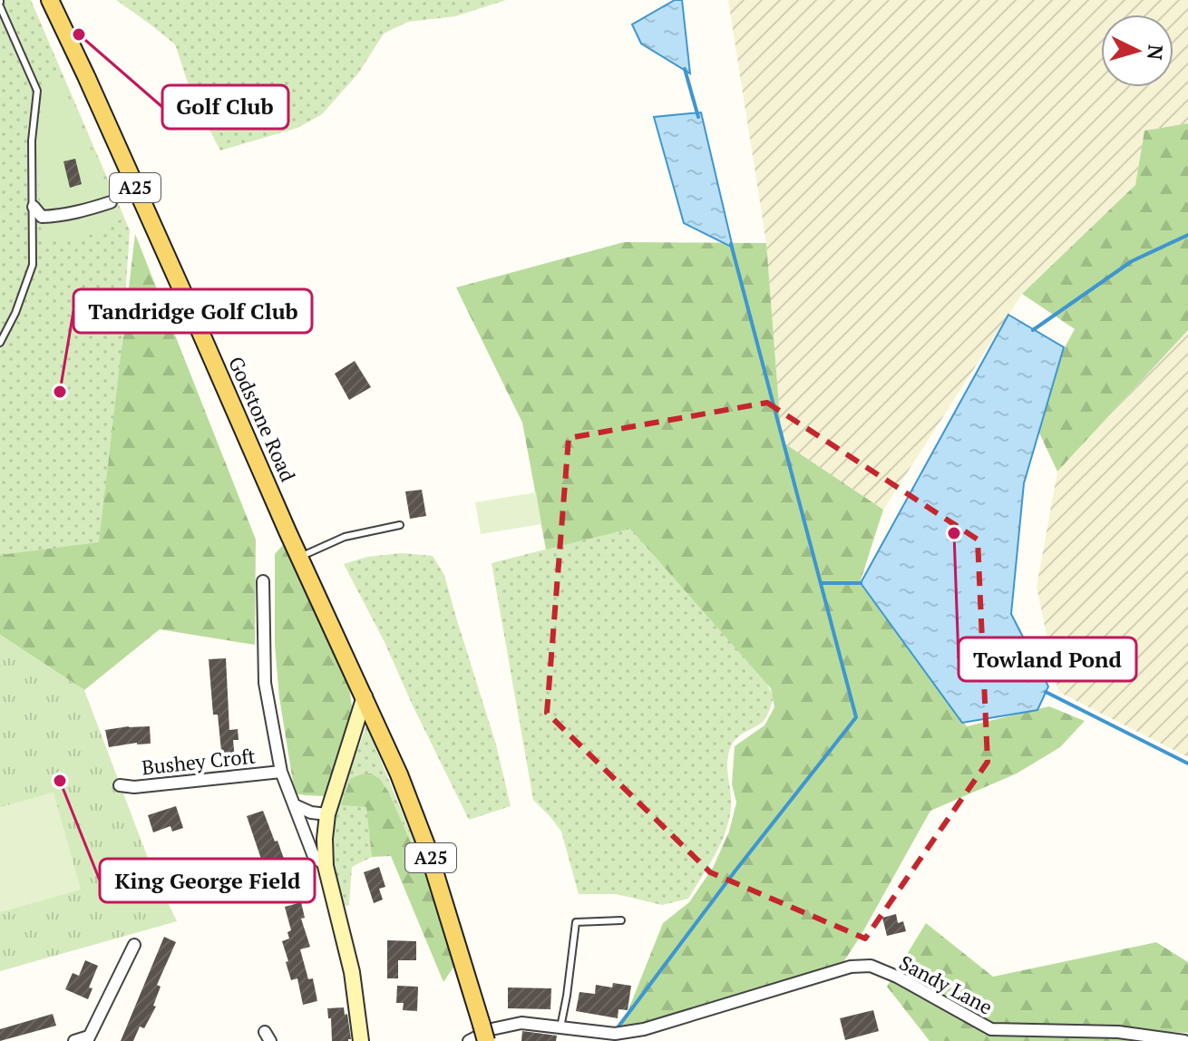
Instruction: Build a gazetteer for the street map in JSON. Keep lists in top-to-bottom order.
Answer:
{
  "streets": {
    "main road": ["A25", "Godstone Road"],
    "street": ["Bushey Croft", "Sandy Lane"]
  },
  "places": [
    "Golf Club",
    "Tandridge Golf Club",
    "Towland Pond",
    "King George Field"
  ],
  "north": "right"
}
